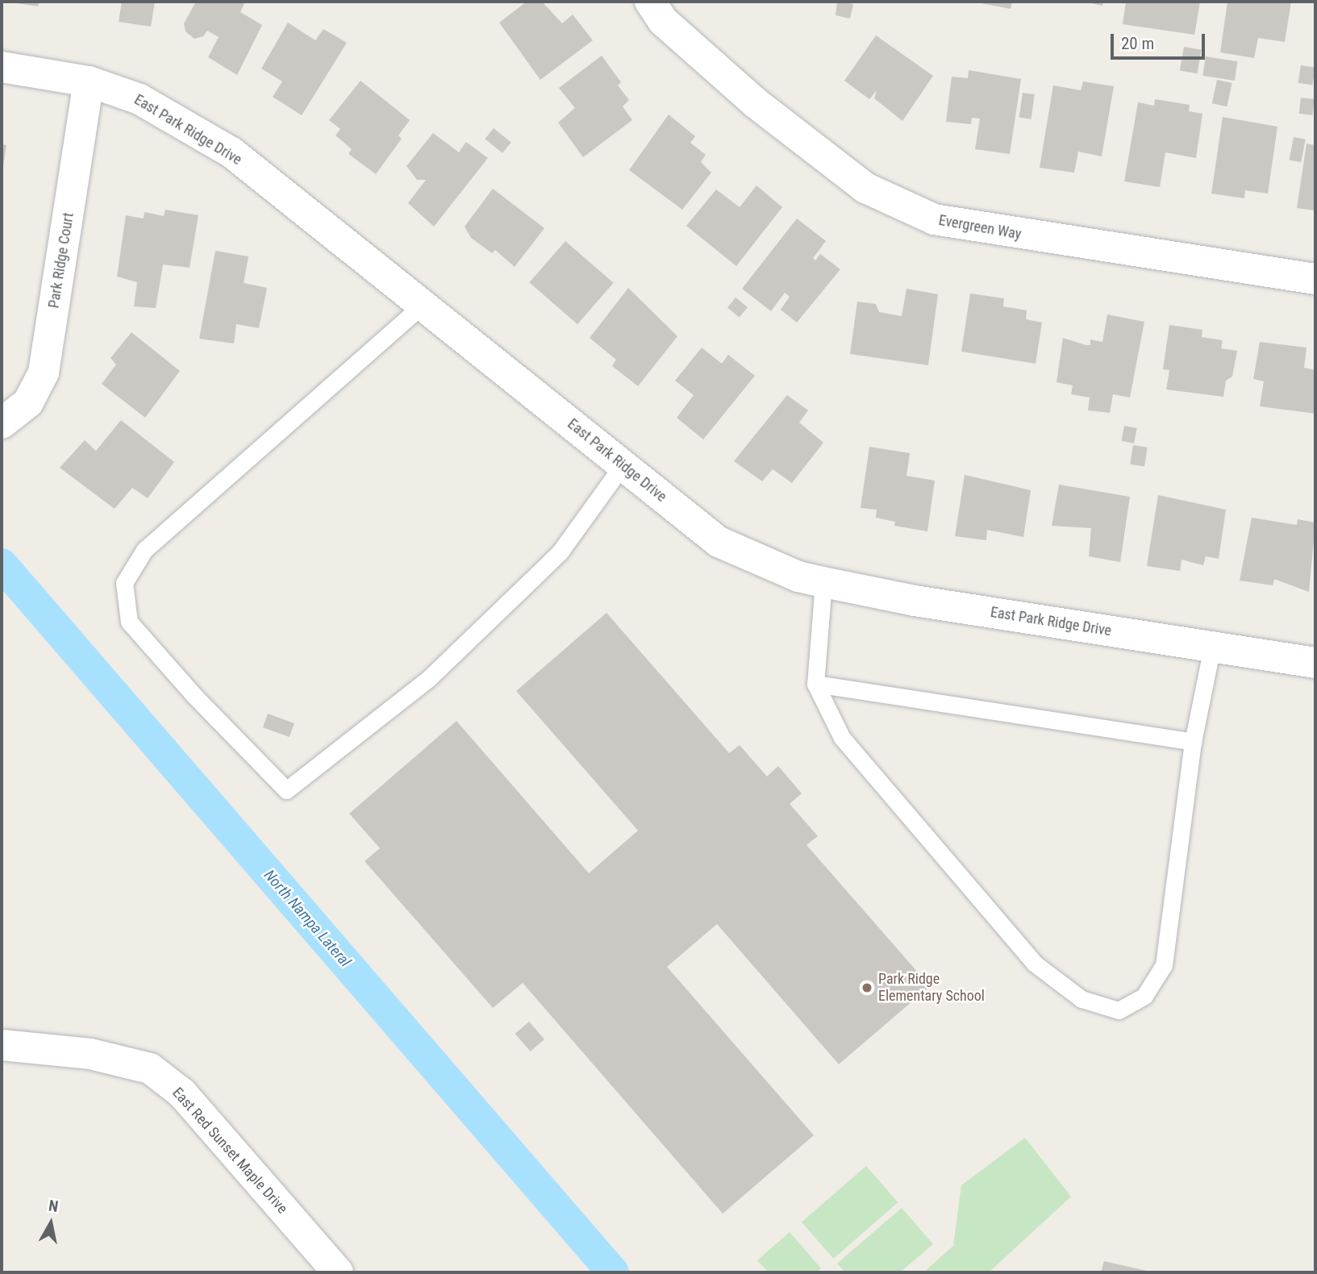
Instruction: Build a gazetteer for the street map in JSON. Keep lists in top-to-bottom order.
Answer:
{
  "streets": {
    "street": [
      "East Park Ridge Drive",
      "Evergreen Way",
      "Park Ridge Court",
      "East Red Sunset Maple Drive"
    ]
  },
  "crossings": [
    ["East Park Ridge Drive", "Park Ridge Court"]
  ],
  "water": ["North Nampa Lateral"],
  "places": ["Park Ridge Elementary School"],
  "scale_bar": "20 m",
  "north": "top"
}
